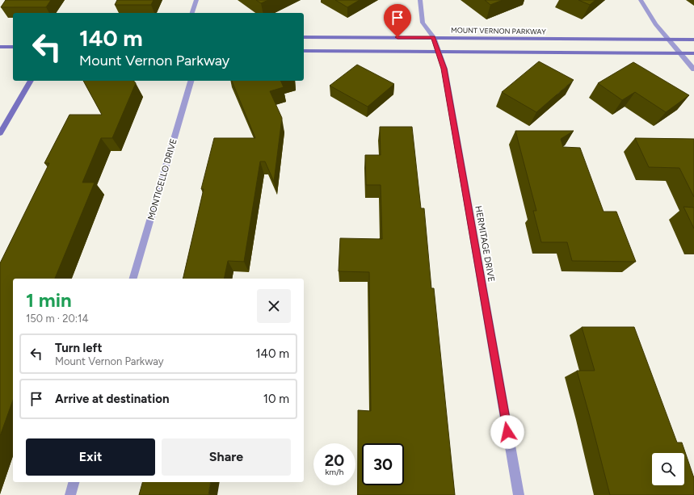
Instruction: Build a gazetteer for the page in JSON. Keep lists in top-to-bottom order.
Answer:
{
  "streets": {
    "street": ["MOUNT VERNON PARKWAY", "MONTICELLO DRIVE", "HERMITAGE DRIVE"]
  },
  "crossings": [
    ["MOUNT VERNON PARKWAY", "HERMITAGE DRIVE"]
  ],
  "page": {
    "turn": ["140 m", "Mount Vernon Parkway"],
    "heading": ["1 min", "150 m · 20:14"],
    "list": [
      {
        "name": "Turn left",
        "note": "Mount Vernon Parkway",
        "value": "140 m"
      },
      {
        "name": "Arrive at destination",
        "value": "10 m"
      }
    ],
    "buttons": ["Exit", "Share"],
    "speed": "20 km/h",
    "limit": "30"
  }
}
